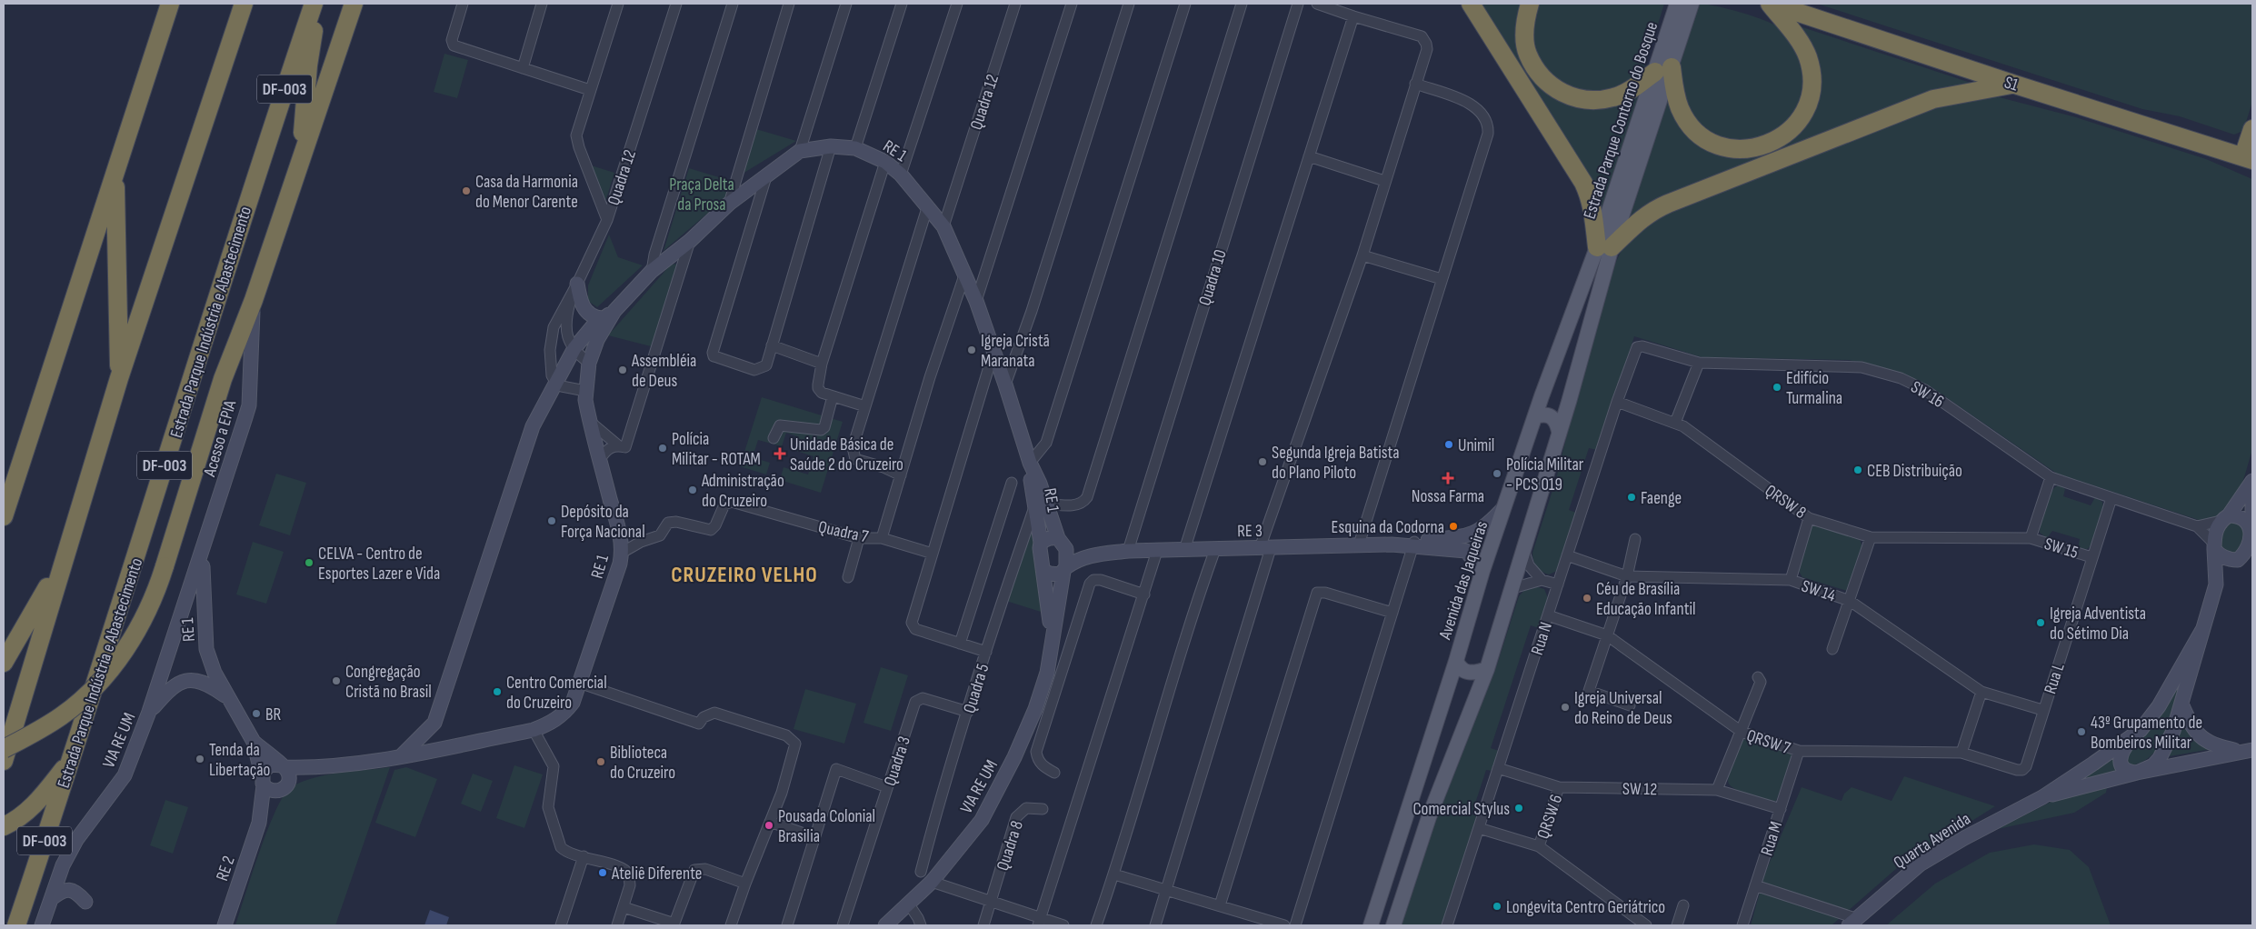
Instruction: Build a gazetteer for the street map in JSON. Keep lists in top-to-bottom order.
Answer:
{
  "streets": {
    "highway": ["S1", "DF-003", "Estrada Parque Indústria e Abastecimento"],
    "main road": ["Estrada Parque Contorno do Bosque", "Avenida das Jaqueiras"],
    "street": [
      "Quadra 12",
      "RE 1",
      "Quadra 10",
      "SW 16",
      "Acesso a EPIA",
      "QRSW 8",
      "RE 3",
      "Quadra 7",
      "SW 15",
      "SW 14",
      "Rua N",
      "Rua L",
      "Quadra 5",
      "VIA RE UM",
      "QRSW 7",
      "Quadra 3",
      "SW 12",
      "QRSW 6",
      "Rua M",
      "Quarta Avenida",
      "Quadra 8",
      "RE 2"
    ]
  },
  "crossings": [
    ["Quadra 12", "RE 1"],
    ["Estrada Parque Contorno do Bosque", "Avenida das Jaqueiras"],
    ["RE 1", "Acesso a EPIA"],
    ["RE 1", "RE 3"],
    ["RE 1", "Quadra 7"],
    ["RE 1", "Quadra 5"],
    ["RE 1", "VIA RE UM"],
    ["RE 1", "RE 2"],
    ["Quadra 10", "RE 3"],
    ["SW 16", "Rua N"],
    ["SW 16", "Rua L"],
    ["SW 16", "Quarta Avenida"],
    ["Acesso a EPIA", "VIA RE UM"],
    ["QRSW 8", "SW 15"],
    ["QRSW 8", "Rua N"],
    ["RE 3", "Avenida das Jaqueiras"],
    ["RE 3", "VIA RE UM"],
    ["SW 15", "Rua L"],
    ["SW 14", "Rua N"],
    ["SW 14", "Rua L"],
    ["Rua N", "QRSW 7"],
    ["Rua N", "SW 12"],
    ["Rua N", "QRSW 6"],
    ["Rua L", "QRSW 7"],
    ["Quadra 5", "Quadra 3"],
    ["QRSW 7", "Rua M"],
    ["SW 12", "QRSW 6"],
    ["SW 12", "Rua M"]
  ],
  "districts": ["CRUZEIRO VELHO"],
  "parks": ["Praça Delta da Prosa"],
  "places": {
    "other": [
      "Casa da Harmonia do Menor Carente",
      "Igreja Cristã Maranata",
      "Assembléia de Deus",
      "Edifício Turmalina",
      "Unimil",
      "Polícia Militar - ROTAM",
      "Segunda Igreja Batista do Plano Piloto",
      "CEB Distribuição",
      "Polícia Militar - PCS 019",
      "Administração do Cruzeiro",
      "Faenge",
      "Depósito da Força Nacional",
      "Esquina da Codorna",
      "CELVA - Centro de Esportes Lazer e Vida",
      "Céu de Brasília Educação Infantil",
      "Igreja Adventista do Sétimo Dia",
      "Congregação Cristã no Brasil",
      "Centro Comercial do Cruzeiro",
      "Igreja Universal do Reino de Deus",
      "BR",
      "43º Grupamento de Bombeiros Militar",
      "Tenda da Libertação",
      "Biblioteca do Cruzeiro",
      "Comercial Stylus",
      "Pousada Colonial Brasilia",
      "Ateliê Diferente",
      "Longevita Centro Geriátrico"
    ],
    "health": ["Unidade Básica de Saúde 2 do Cruzeiro", "Nossa Farma"]
  }
}
